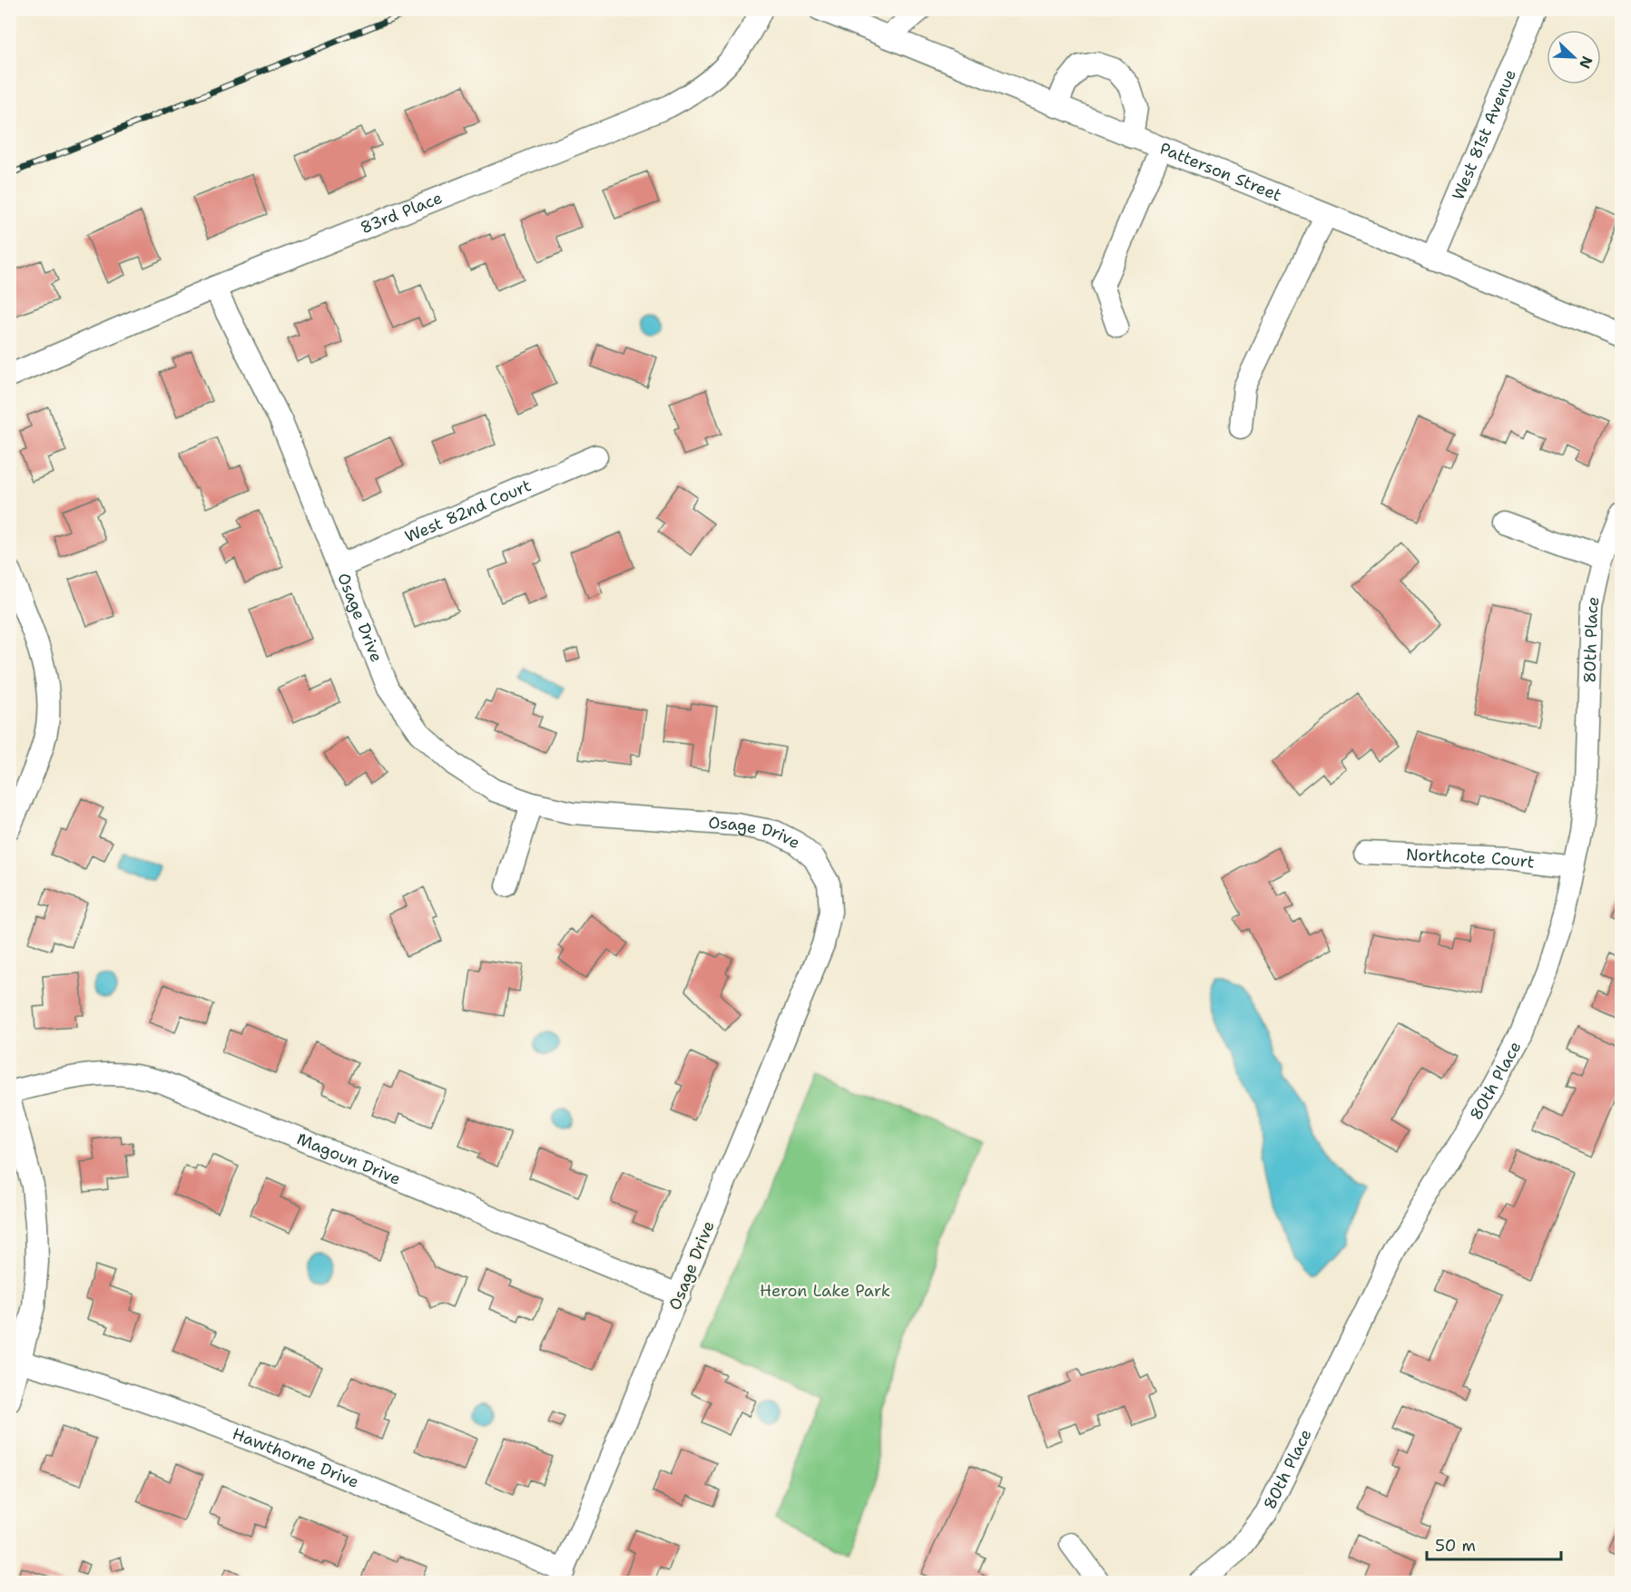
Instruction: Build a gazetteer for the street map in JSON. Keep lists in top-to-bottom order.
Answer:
{
  "streets": {
    "street": [
      "West 81st Avenue",
      "Patterson Street",
      "83rd Place",
      "West 82nd Court",
      "Osage Drive",
      "80th Place",
      "Northcote Court",
      "Magoun Drive",
      "Hawthorne Drive"
    ]
  },
  "crossings": [
    ["West 81st Avenue", "Patterson Street"],
    ["83rd Place", "Osage Drive"],
    ["West 82nd Court", "Osage Drive"],
    ["Osage Drive", "Magoun Drive"],
    ["Osage Drive", "Hawthorne Drive"],
    ["80th Place", "Northcote Court"]
  ],
  "parks": ["Heron Lake Park"],
  "scale_bar": "50 m",
  "north": "bottom right"
}
